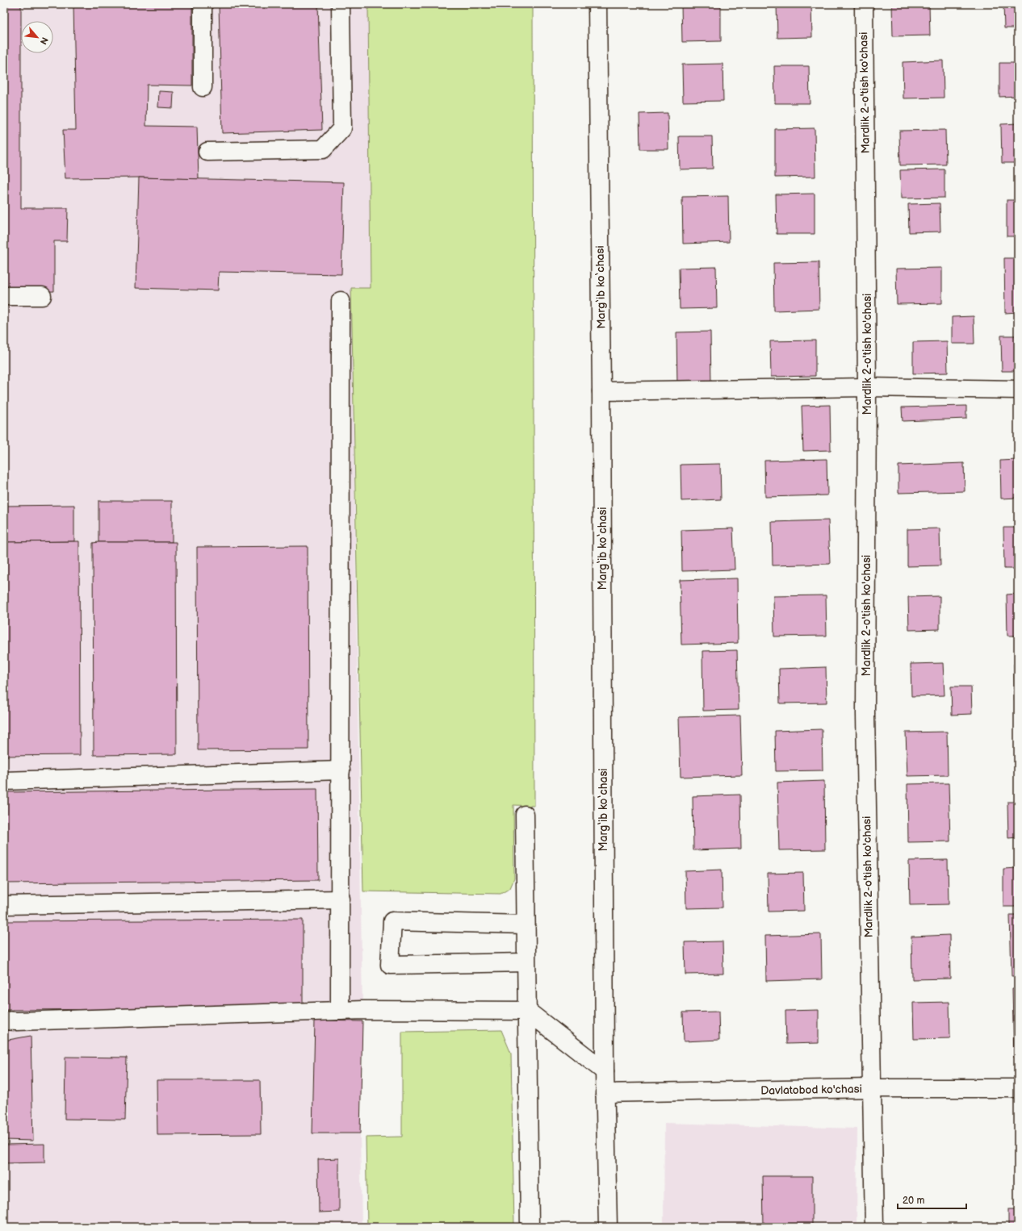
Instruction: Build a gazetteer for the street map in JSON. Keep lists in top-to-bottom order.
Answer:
{
  "streets": {
    "street": ["Mardlik 2-o'tish ko'chasi", "Marg‘ib ko‘chasi", "Davlatobod ko'chasi"]
  },
  "crossings": [
    ["Mardlik 2-o'tish ko'chasi", "Davlatobod ko'chasi"],
    ["Marg‘ib ko‘chasi", "Davlatobod ko'chasi"]
  ],
  "scale_bar": "20 m",
  "north": "bottom right"
}
